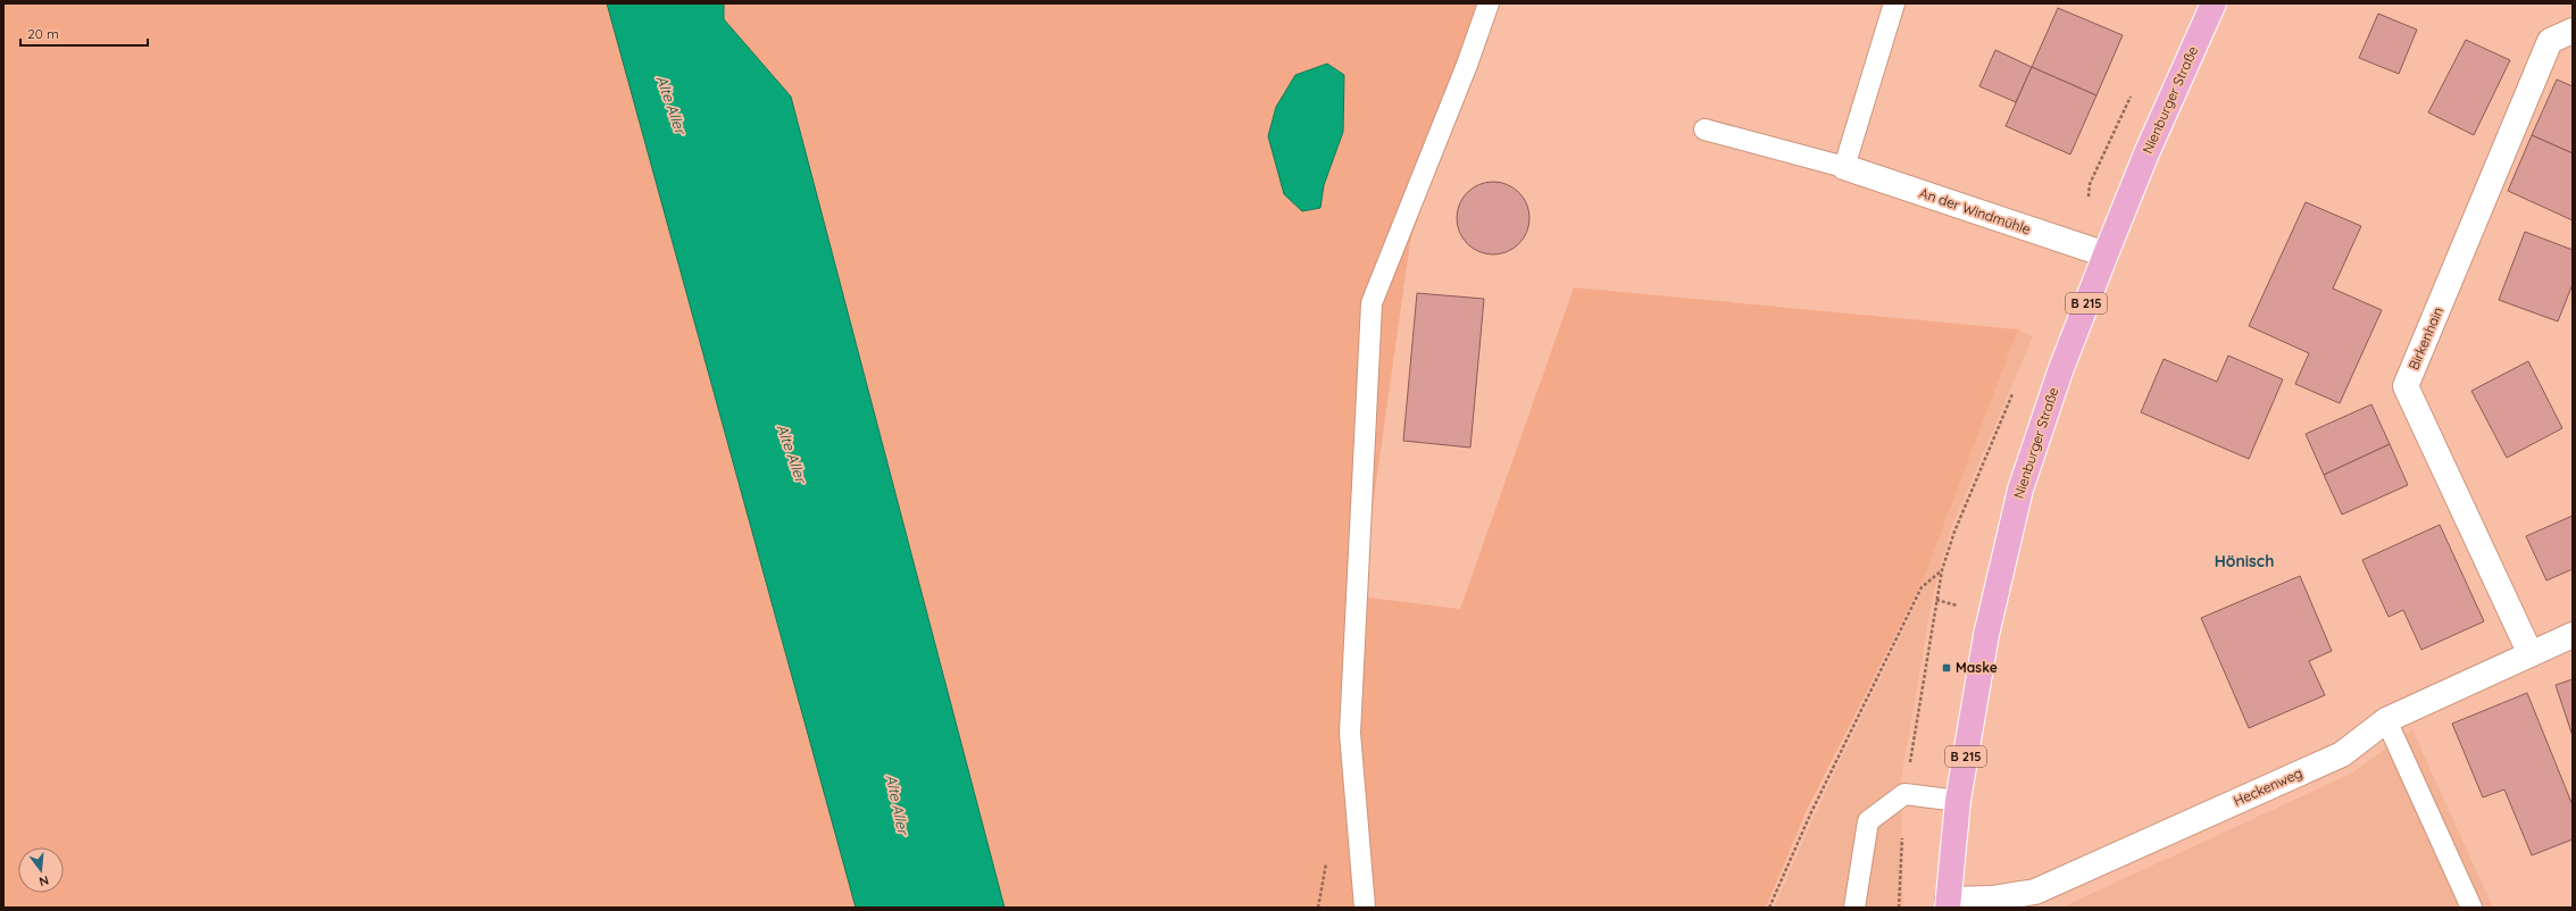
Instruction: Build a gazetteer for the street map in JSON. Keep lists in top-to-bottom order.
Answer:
{
  "streets": {
    "main road": ["Nienburger Straße", "B 215"],
    "street": ["An der Windmühle", "Birkenhain", "Heckenweg"]
  },
  "crossings": [
    ["Nienburger Straße", "An der Windmühle"],
    ["Nienburger Straße", "Heckenweg"],
    ["Birkenhain", "Heckenweg"]
  ],
  "districts": ["Hönisch"],
  "water": ["Alte Aller"],
  "places": {
    "transit": ["Maske"]
  },
  "scale_bar": "20 m",
  "north": "bottom"
}
